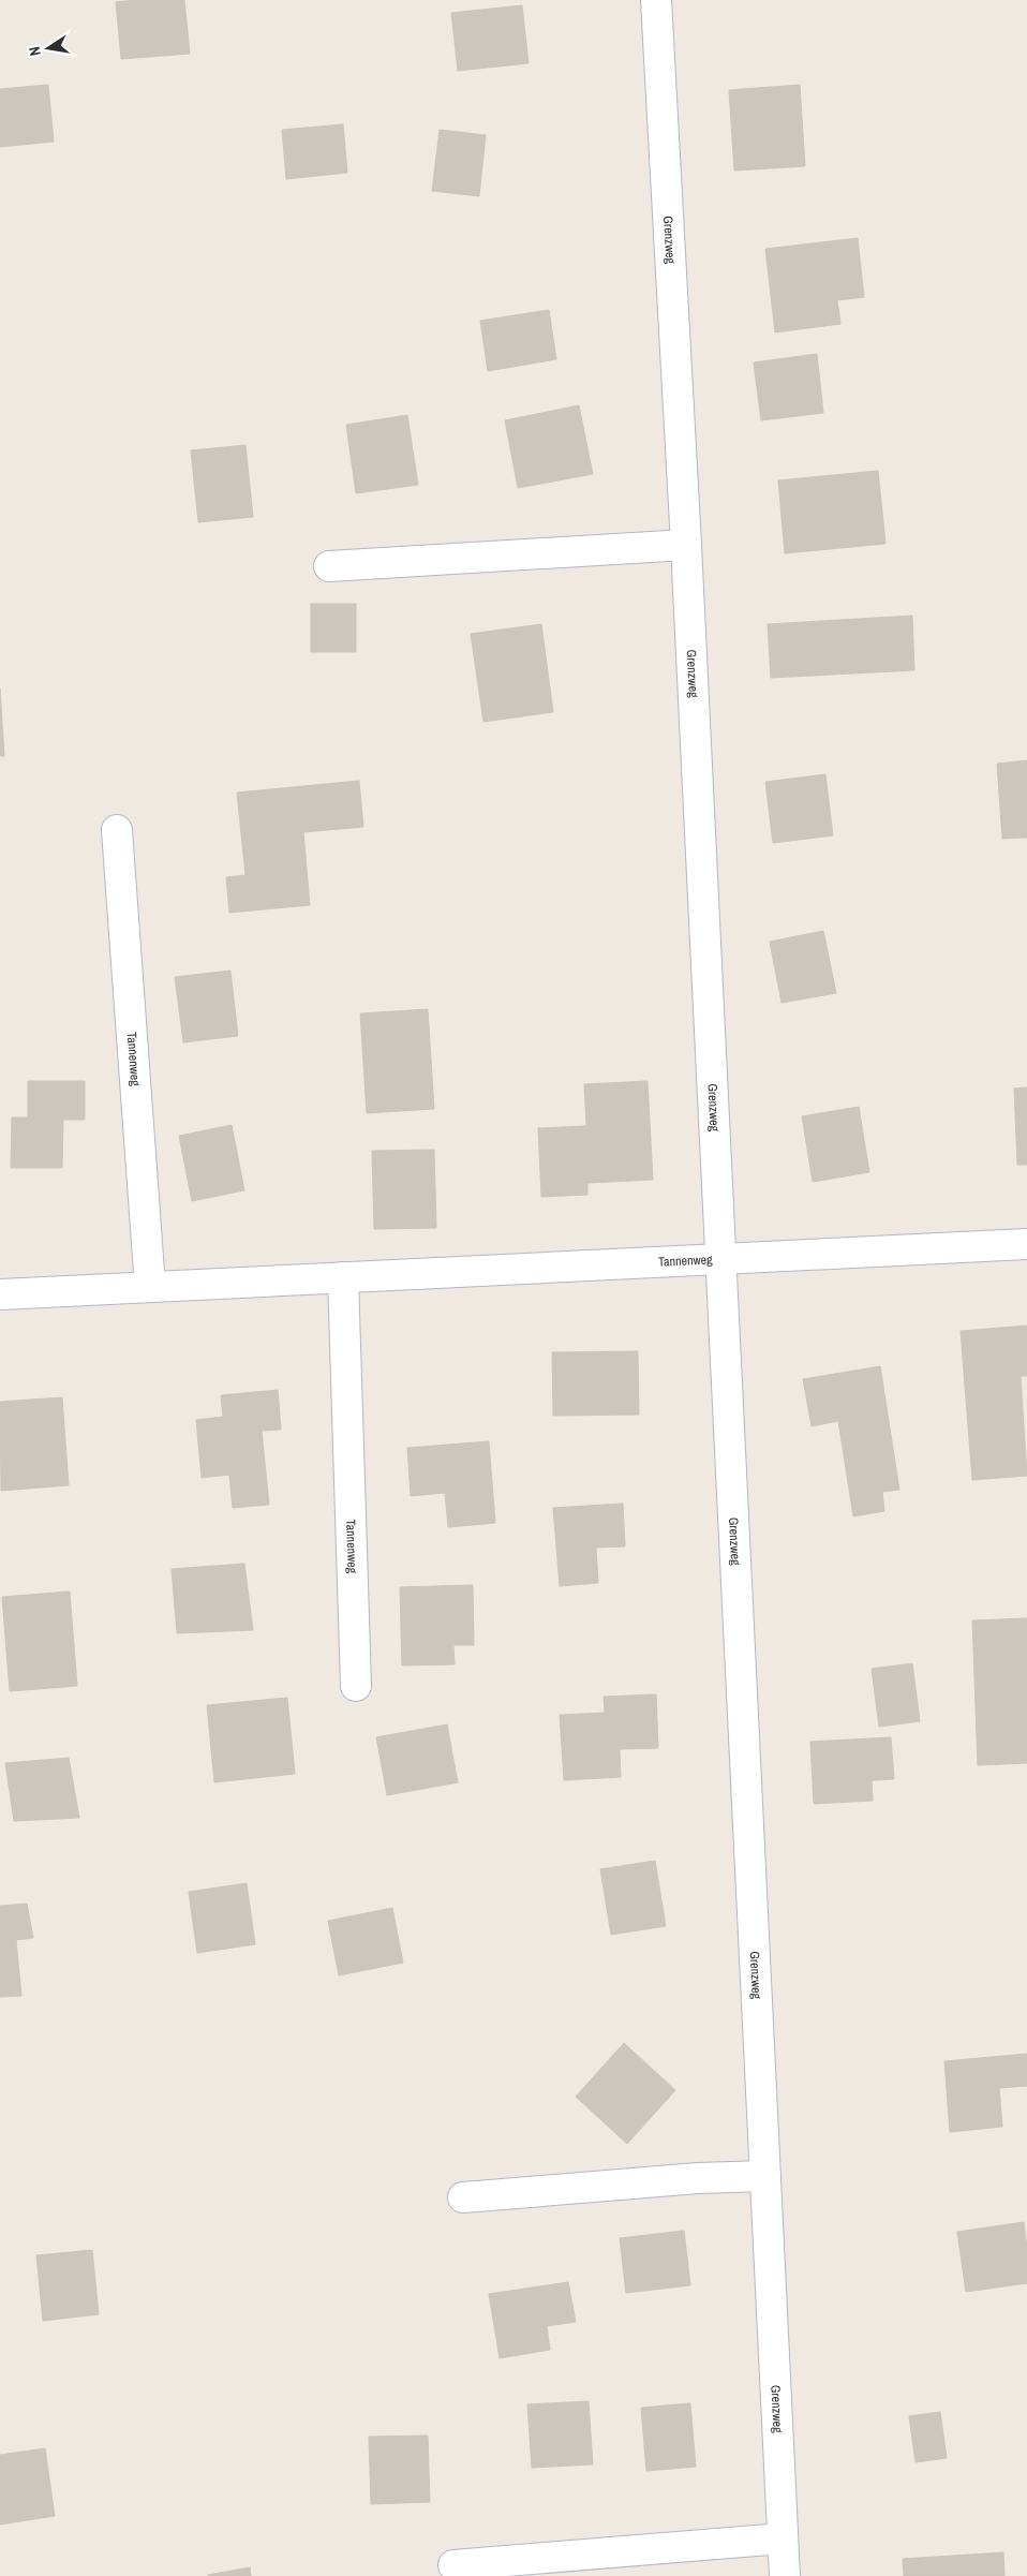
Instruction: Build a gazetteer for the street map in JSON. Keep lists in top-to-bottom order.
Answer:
{
  "streets": {
    "street": ["Grenzweg", "Tannenweg"]
  },
  "crossings": [
    ["Grenzweg", "Tannenweg"]
  ],
  "north": "left"
}
